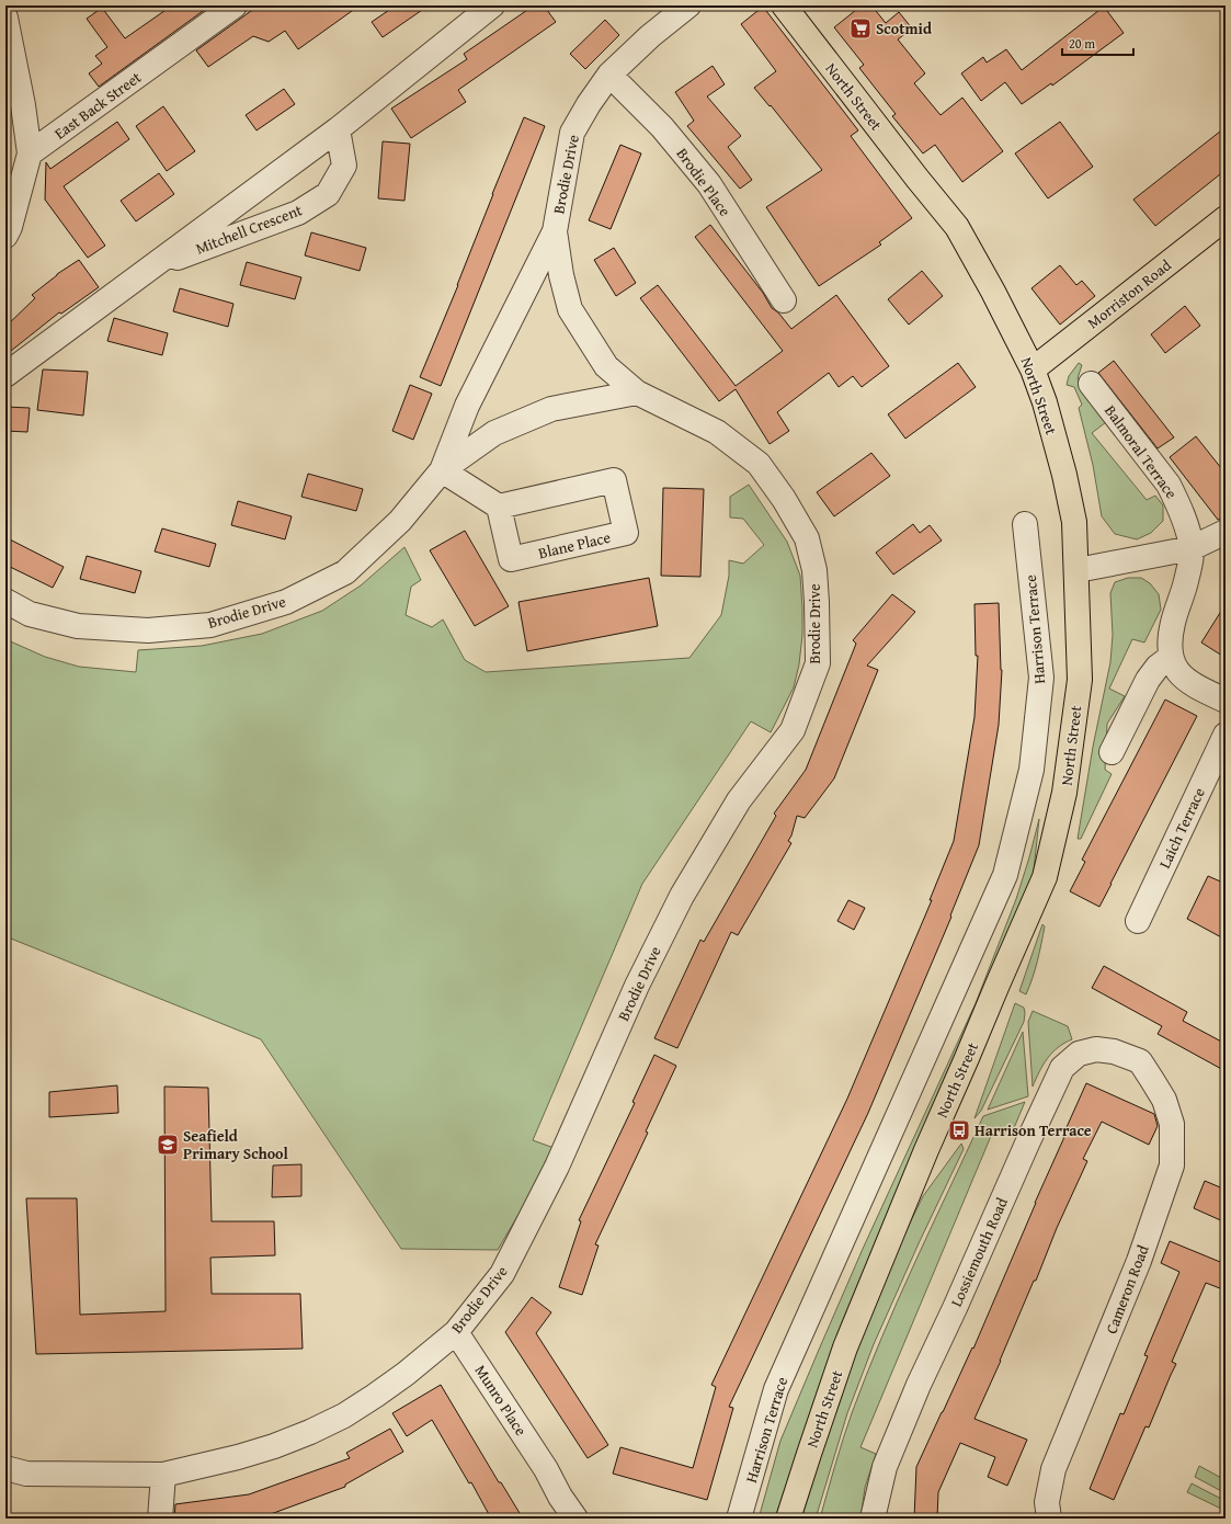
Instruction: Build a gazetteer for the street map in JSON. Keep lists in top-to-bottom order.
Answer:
{
  "streets": {
    "main road": ["North Street", "Morriston Road"],
    "street": [
      "East Back Street",
      "Brodie Drive",
      "Brodie Place",
      "Mitchell Crescent",
      "Balmoral Terrace",
      "Blane Place",
      "Harrison Terrace",
      "Laich Terrace",
      "Lossiemouth Road",
      "Cameron Road",
      "Munro Place"
    ]
  },
  "crossings": [
    ["North Street", "Morriston Road"],
    ["Brodie Drive", "Brodie Place"],
    ["Brodie Drive", "Munro Place"],
    ["Lossiemouth Road", "Cameron Road"]
  ],
  "places": {
    "supermarket": ["Scotmid"],
    "bus stop": ["Harrison Terrace"],
    "school or university": ["Seafield Primary School"]
  },
  "scale_bar": "20 m"
}
